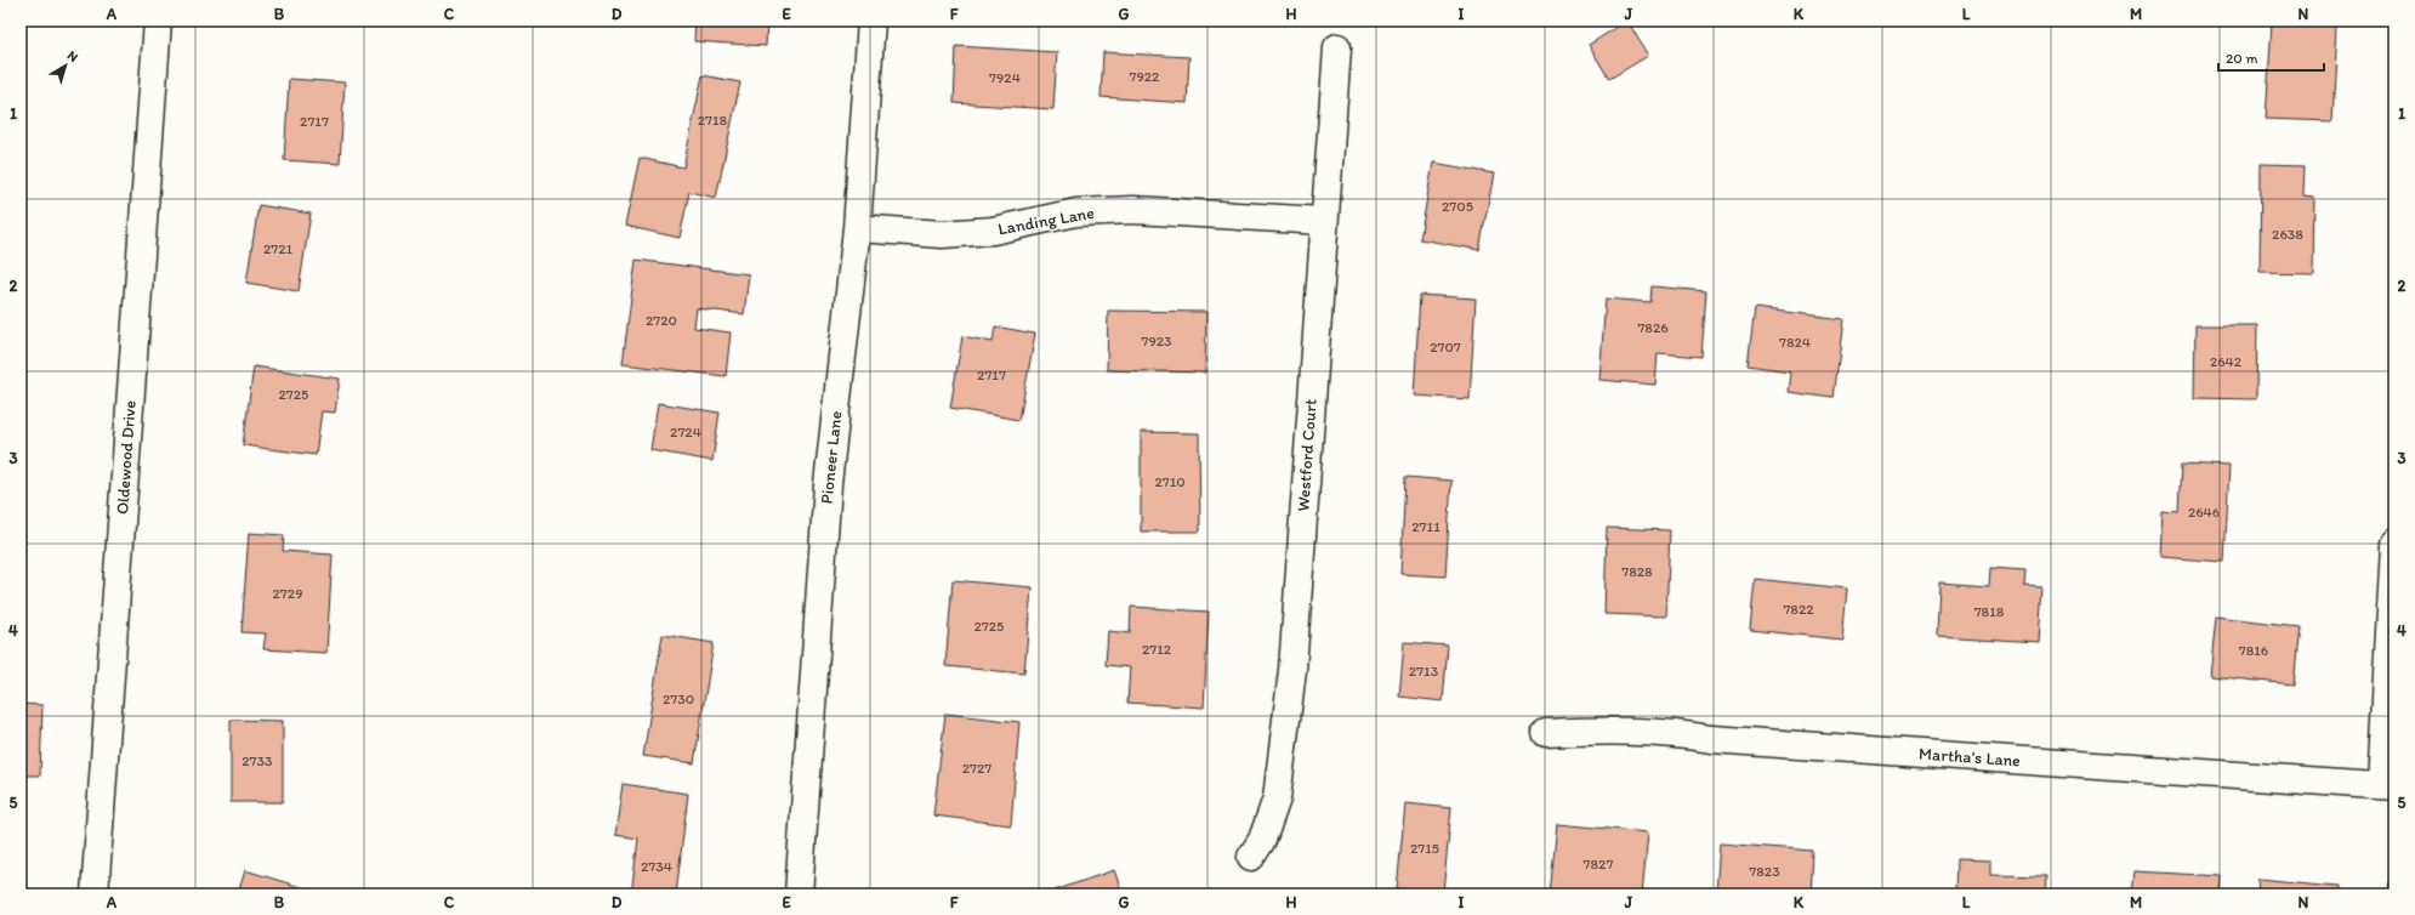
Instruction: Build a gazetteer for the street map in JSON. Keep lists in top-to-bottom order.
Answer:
{
  "streets": {
    "street": [
      "Landing Lane",
      "Westford Court",
      "Oldewood Drive",
      "Pioneer Lane",
      "Martha's Lane"
    ]
  },
  "crossings": [
    ["Landing Lane", "Westford Court"],
    ["Landing Lane", "Pioneer Lane"]
  ],
  "house_numbers": [
    "7922",
    "7924",
    "2718",
    "2717",
    "2705",
    "2638",
    "2721",
    "2720",
    "7826",
    "7923",
    "7824",
    "2707",
    "2642",
    "2717",
    "2725",
    "2724",
    "2710",
    "2646",
    "2711",
    "7828",
    "2729",
    "7822",
    "7818",
    "2725",
    "2712",
    "7816",
    "2713",
    "2730",
    "2733",
    "2727",
    "2715",
    "7827",
    "2734",
    "7823"
  ],
  "scale_bar": "20 m",
  "north": "top right",
  "grid": {
    "columns": [
      "A",
      "B",
      "C",
      "D",
      "E",
      "F",
      "G",
      "H",
      "I",
      "J",
      "K",
      "L",
      "M",
      "N"
    ],
    "rows": [
      "1",
      "2",
      "3",
      "4",
      "5"
    ]
  }
}
